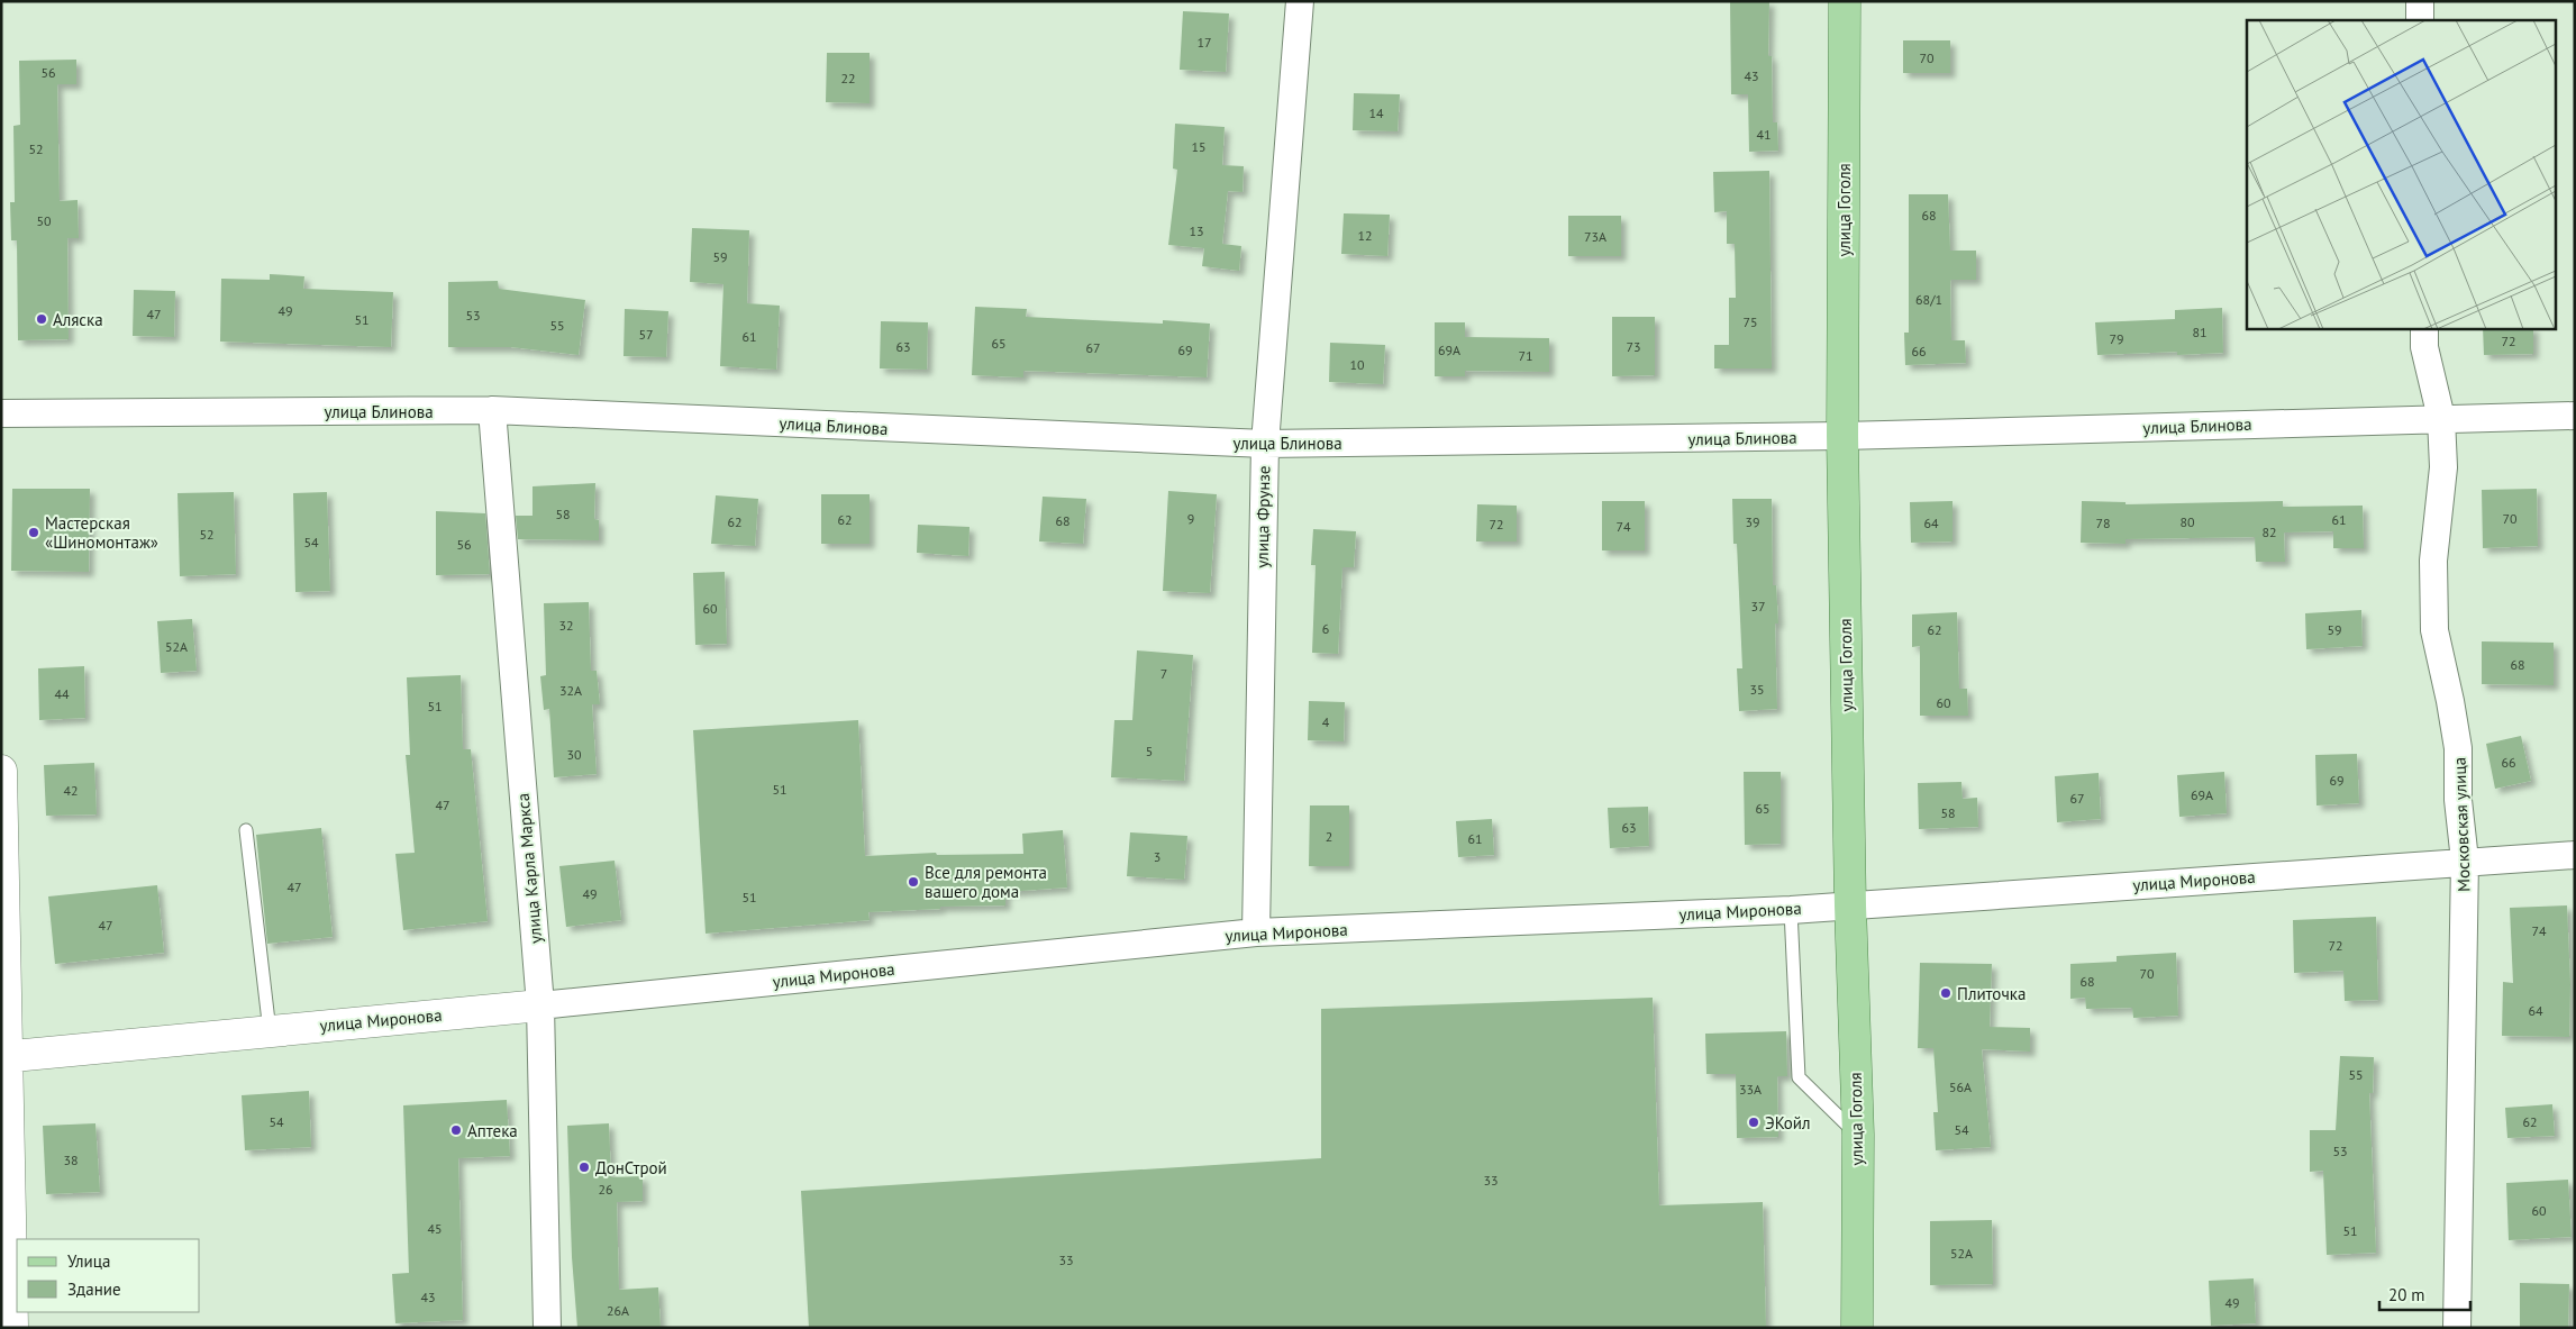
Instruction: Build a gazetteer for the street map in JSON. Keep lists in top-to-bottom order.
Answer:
{
  "streets": {
    "main road": ["улица Гоголя"],
    "street": [
      "улица Блинова",
      "улица Фрунзе",
      "Московская улица",
      "улица Карла Маркса",
      "улица Миронова"
    ]
  },
  "crossings": [
    ["улица Гоголя", "улица Блинова"],
    ["улица Гоголя", "улица Миронова"],
    ["улица Блинова", "улица Фрунзе"],
    ["улица Блинова", "Московская улица"],
    ["улица Блинова", "улица Карла Маркса"],
    ["улица Фрунзе", "улица Миронова"],
    ["Московская улица", "улица Миронова"],
    ["улица Карла Маркса", "улица Миронова"]
  ],
  "places": [
    "Аляска",
    "Мастерская «Шиномонтаж»",
    "Все для ремонта вашего дома",
    "Плиточка",
    "ЭКойл",
    "Аптека",
    "ДонСтрой"
  ],
  "house_numbers": [
    "17",
    "70",
    "56",
    "43",
    "22",
    "14",
    "41",
    "15",
    "52",
    "68",
    "50",
    "13",
    "12",
    "73А",
    "59",
    "68/1",
    "49",
    "47",
    "53",
    "51",
    "75",
    "55",
    "81",
    "57",
    "61",
    "79",
    "72",
    "65",
    "63",
    "73",
    "67",
    "69",
    "69А",
    "66",
    "71",
    "10",
    "58",
    "9",
    "70",
    "62",
    "61",
    "68",
    "62",
    "39",
    "80",
    "64",
    "78",
    "72",
    "74",
    "82",
    "52",
    "54",
    "56",
    "37",
    "60",
    "32",
    "6",
    "62",
    "59",
    "52А",
    "68",
    "7",
    "35",
    "32А",
    "44",
    "60",
    "51",
    "4",
    "5",
    "30",
    "66",
    "69",
    "51",
    "42",
    "69А",
    "67",
    "47",
    "65",
    "58",
    "63",
    "2",
    "61",
    "3",
    "47",
    "49",
    "51",
    "47",
    "74",
    "72",
    "70",
    "68",
    "64",
    "55",
    "56А",
    "33А",
    "54",
    "62",
    "54",
    "53",
    "38",
    "33",
    "26",
    "60",
    "45",
    "51",
    "52А",
    "33",
    "43",
    "49",
    "26А"
  ],
  "legend": ["Улица", "Здание"],
  "scale_bar": "20 m"
}
